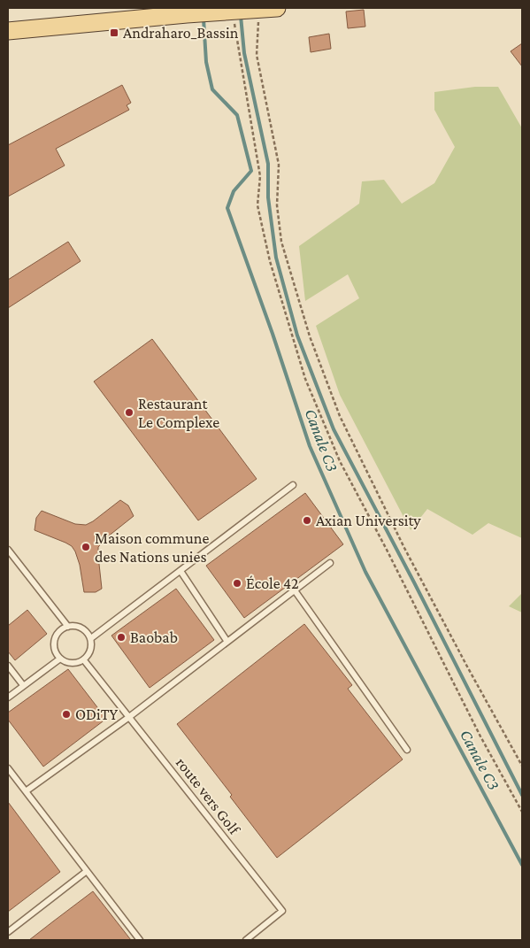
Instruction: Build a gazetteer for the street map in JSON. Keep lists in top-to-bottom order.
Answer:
{
  "streets": {
    "lane": ["route vers Golf"]
  },
  "water": ["Canale C3"],
  "places": {
    "transit": ["Andraharo_Bassin"],
    "other": [
      "Restaurant Le Complexe",
      "Axian University",
      "Maison commune des Nations unies",
      "École 42",
      "Baobab",
      "ODiTY"
    ]
  }
}
